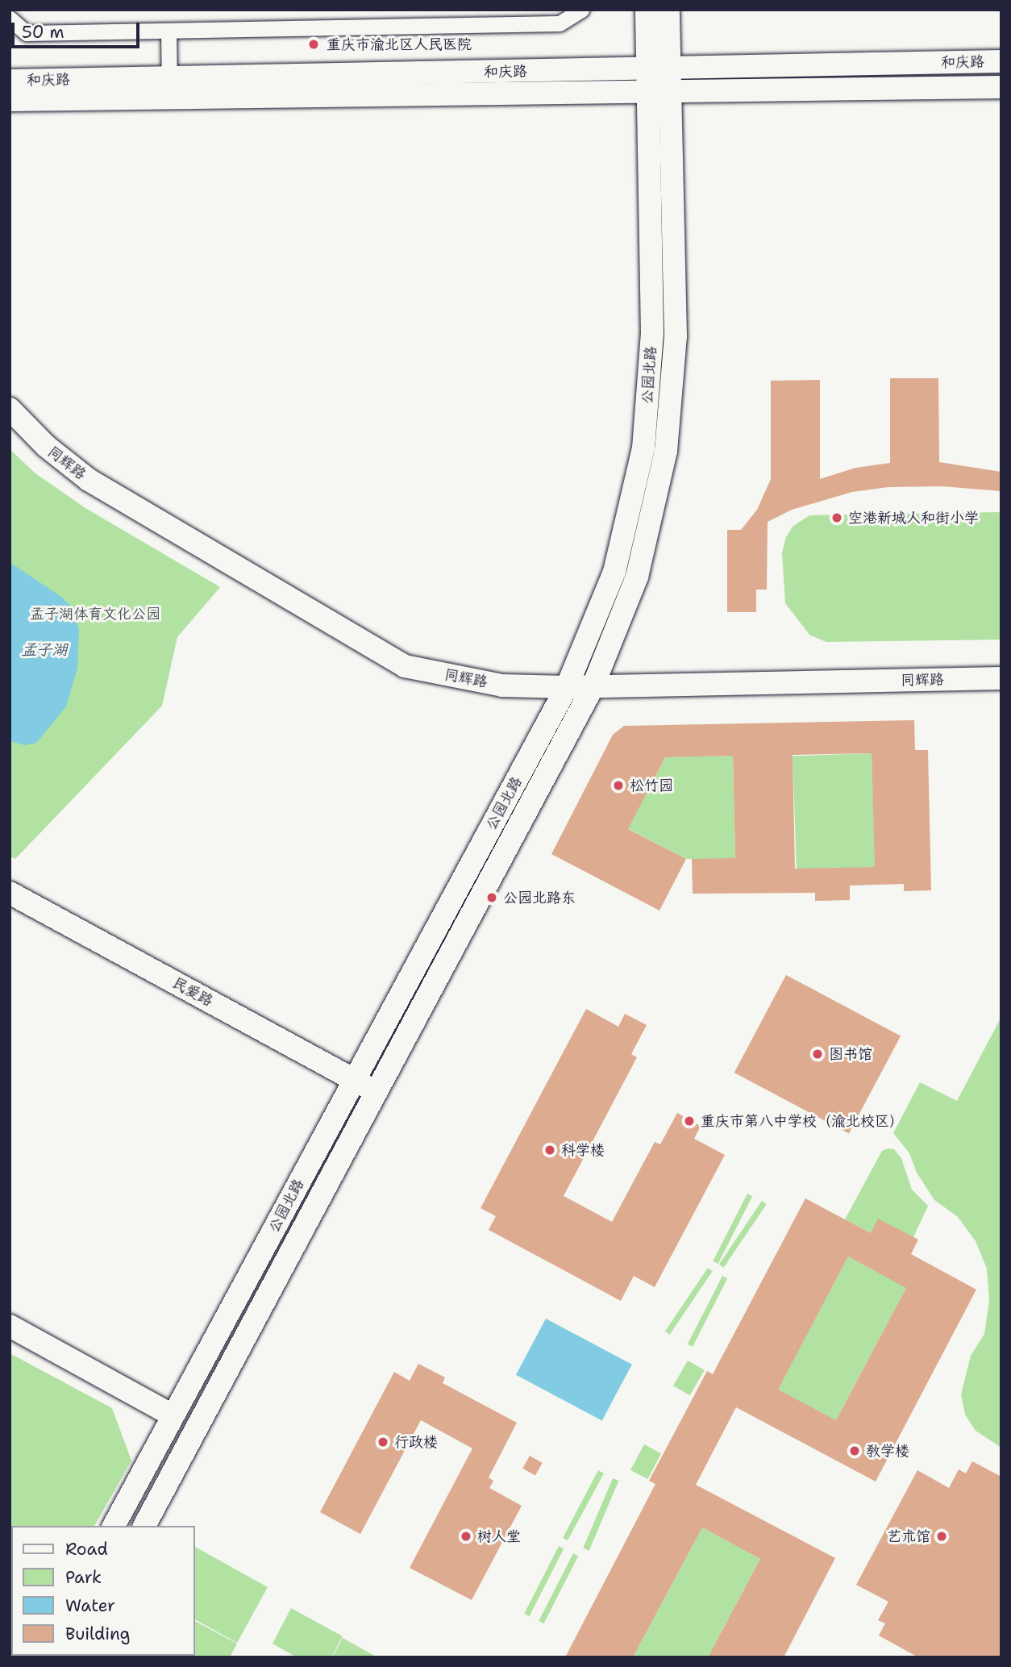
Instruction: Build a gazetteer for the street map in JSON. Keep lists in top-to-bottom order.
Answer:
{
  "streets": {
    "street": [
      "和庆路",
      "公园北路",
      "同辉路",
      "民爱路"
    ]
  },
  "crossings": [
    ["和庆路", "公园北路"],
    ["公园北路", "同辉路"],
    ["公园北路", "民爱路"]
  ],
  "water": ["孟子湖"],
  "parks": ["孟子湖体育文化公园"],
  "places": [
    "重庆市渝北区人民医院",
    "空港新城人和街小学",
    "松竹园",
    "公园北路东",
    "图书馆",
    "重庆市第八中学校（渝北校区）",
    "科学楼",
    "行政楼",
    "教学楼",
    "树人堂",
    "艺术馆"
  ],
  "legend": [
    "Road",
    "Park",
    "Water",
    "Building"
  ],
  "scale_bar": "50 m"
}
